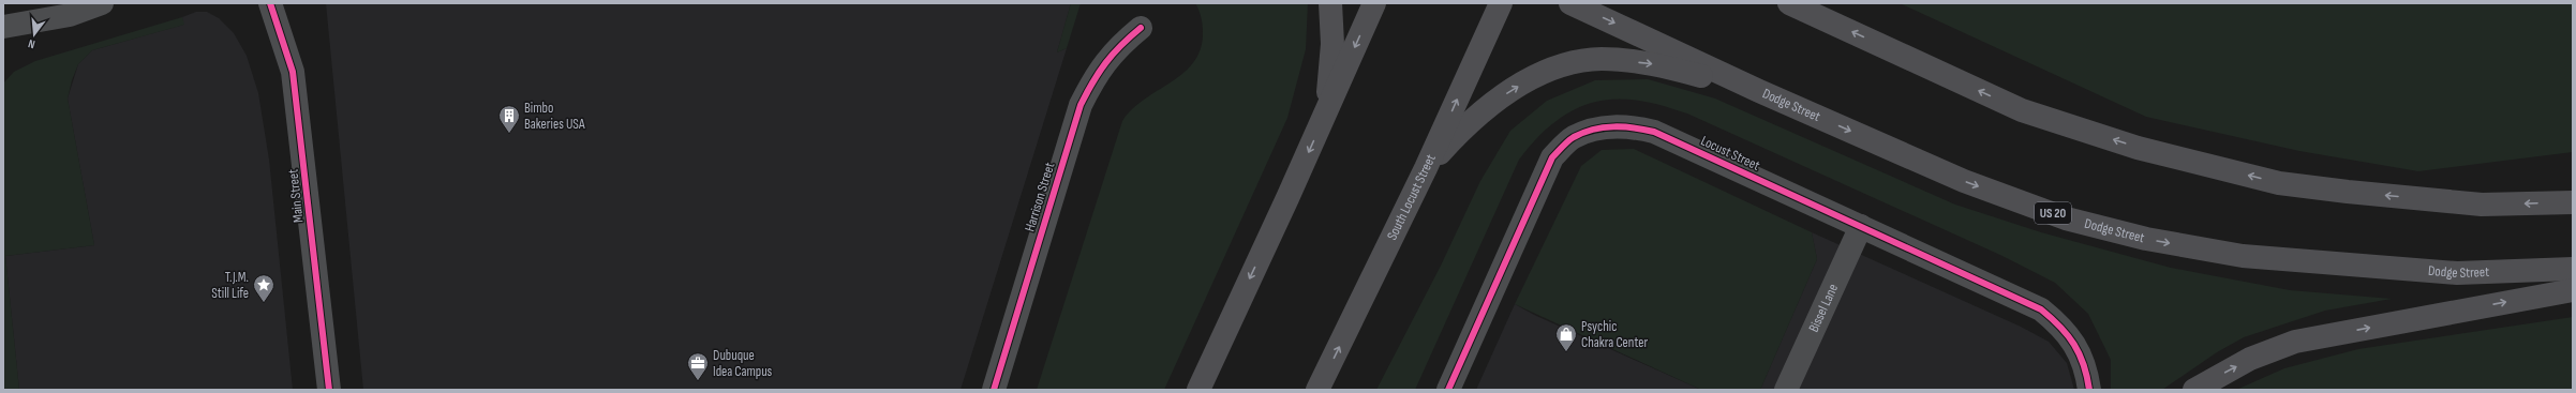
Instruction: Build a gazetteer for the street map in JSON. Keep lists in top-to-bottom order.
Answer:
{
  "streets": {
    "highway": ["Dodge Street", "South Locust Street", "US 20"],
    "street": [
      "Locust Street",
      "Main Street",
      "Harrison Street",
      "Bissel Lane"
    ]
  },
  "crossings": [
    ["Locust Street", "Bissel Lane"]
  ],
  "places": {
    "building": ["Bimbo Bakeries USA"],
    "place": ["T.J.M. Still Life"],
    "shop": ["Psychic Chakra Center"],
    "office": ["Dubuque Idea Campus"]
  },
  "north": "bottom"
}
